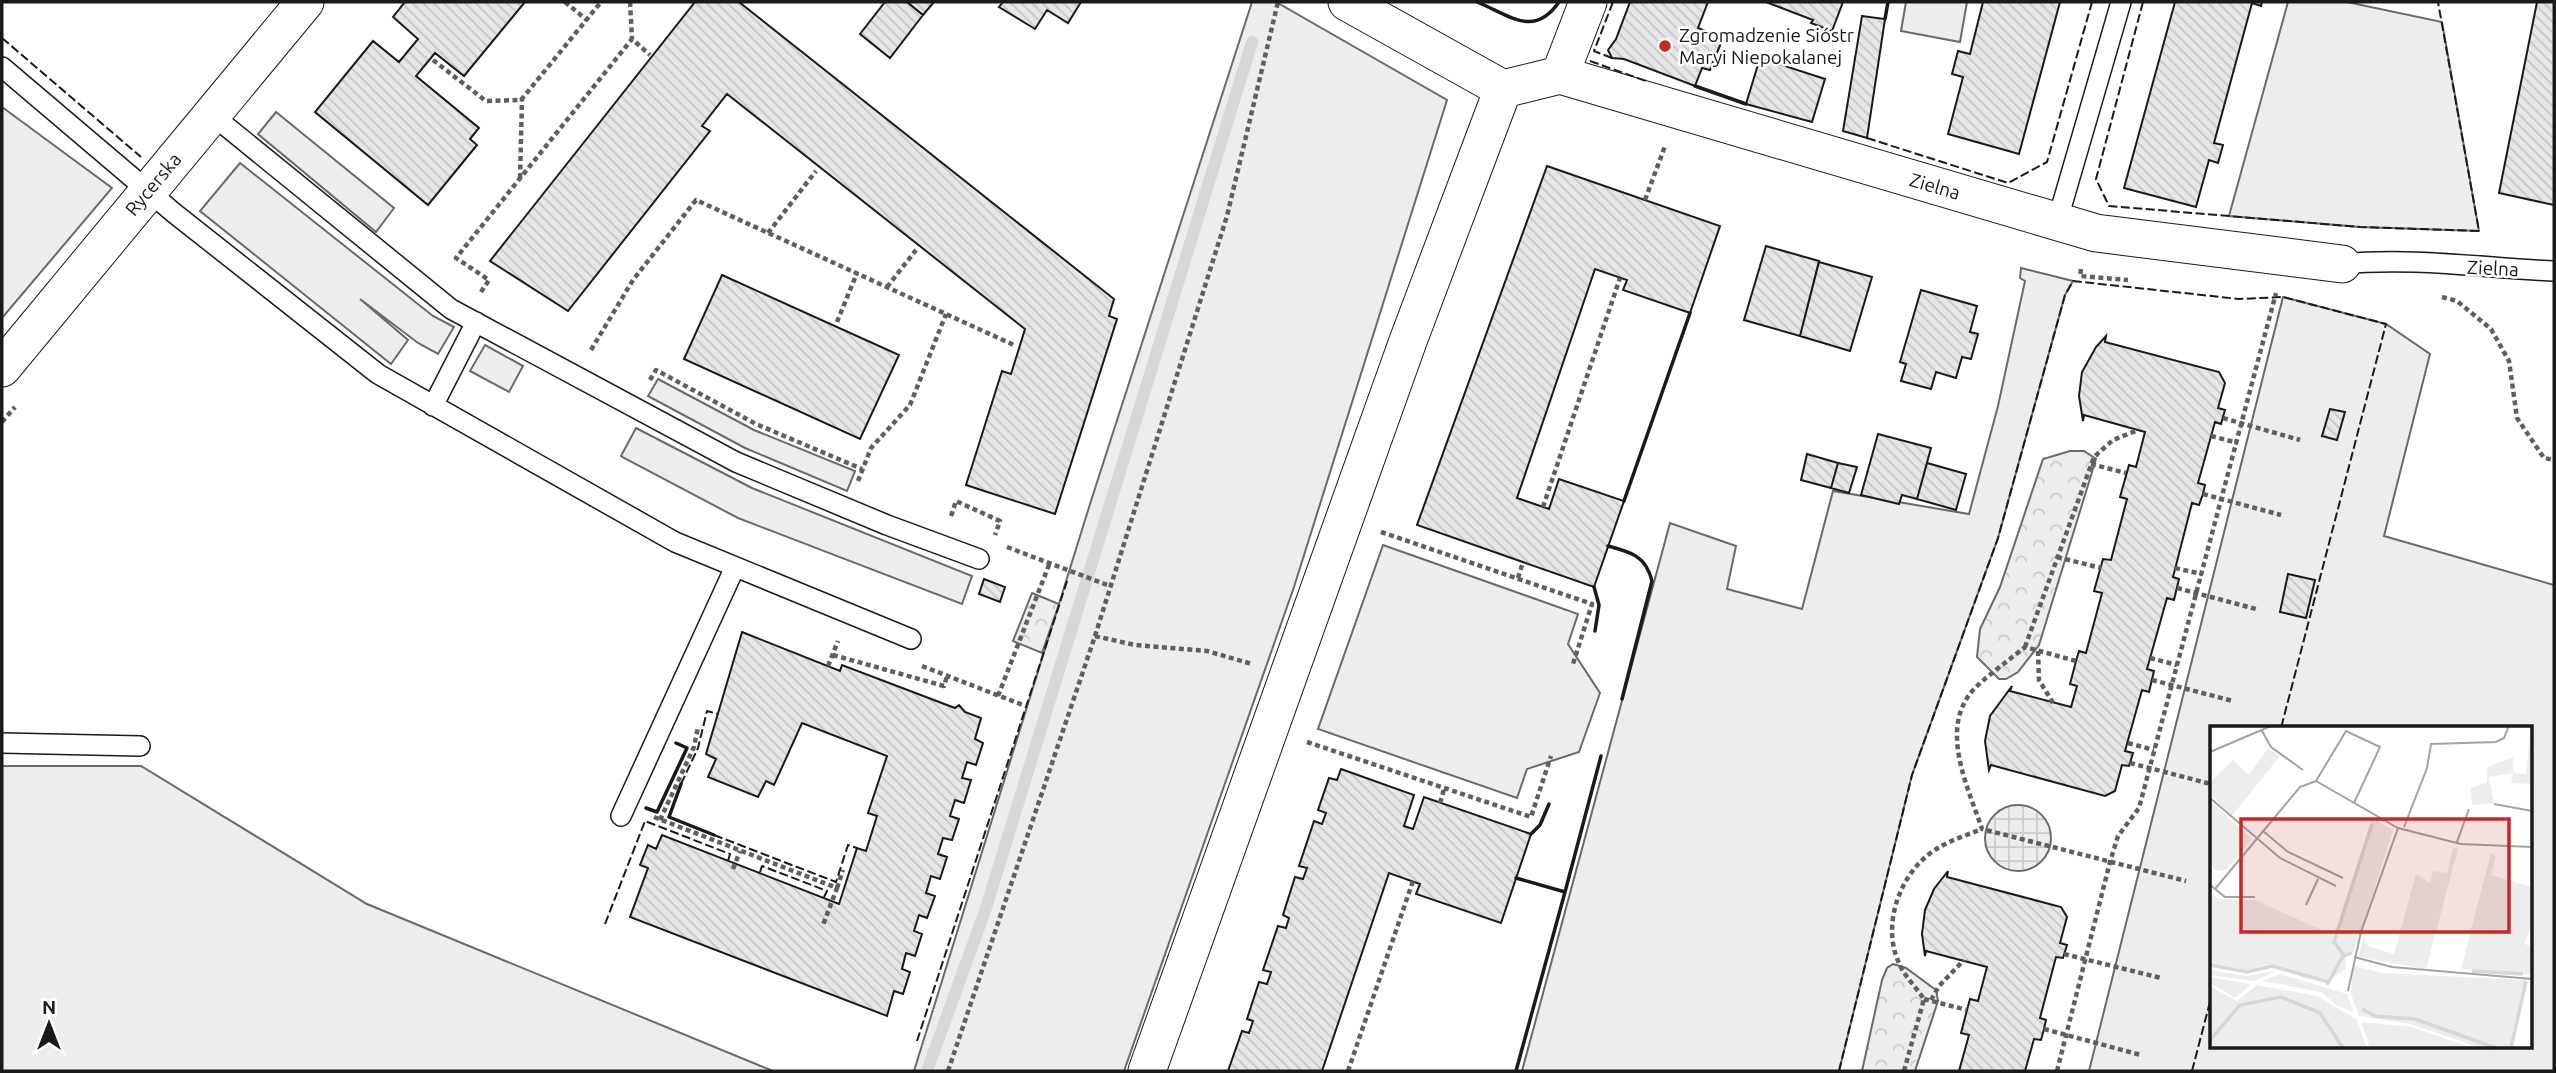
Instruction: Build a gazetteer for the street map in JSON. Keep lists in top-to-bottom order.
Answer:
{
  "streets": {
    "street": ["Rycerska", "Zielna"]
  },
  "places": ["Zgromadzenie Sióstr Maryi Niepokalanej"],
  "north": "top"
}
